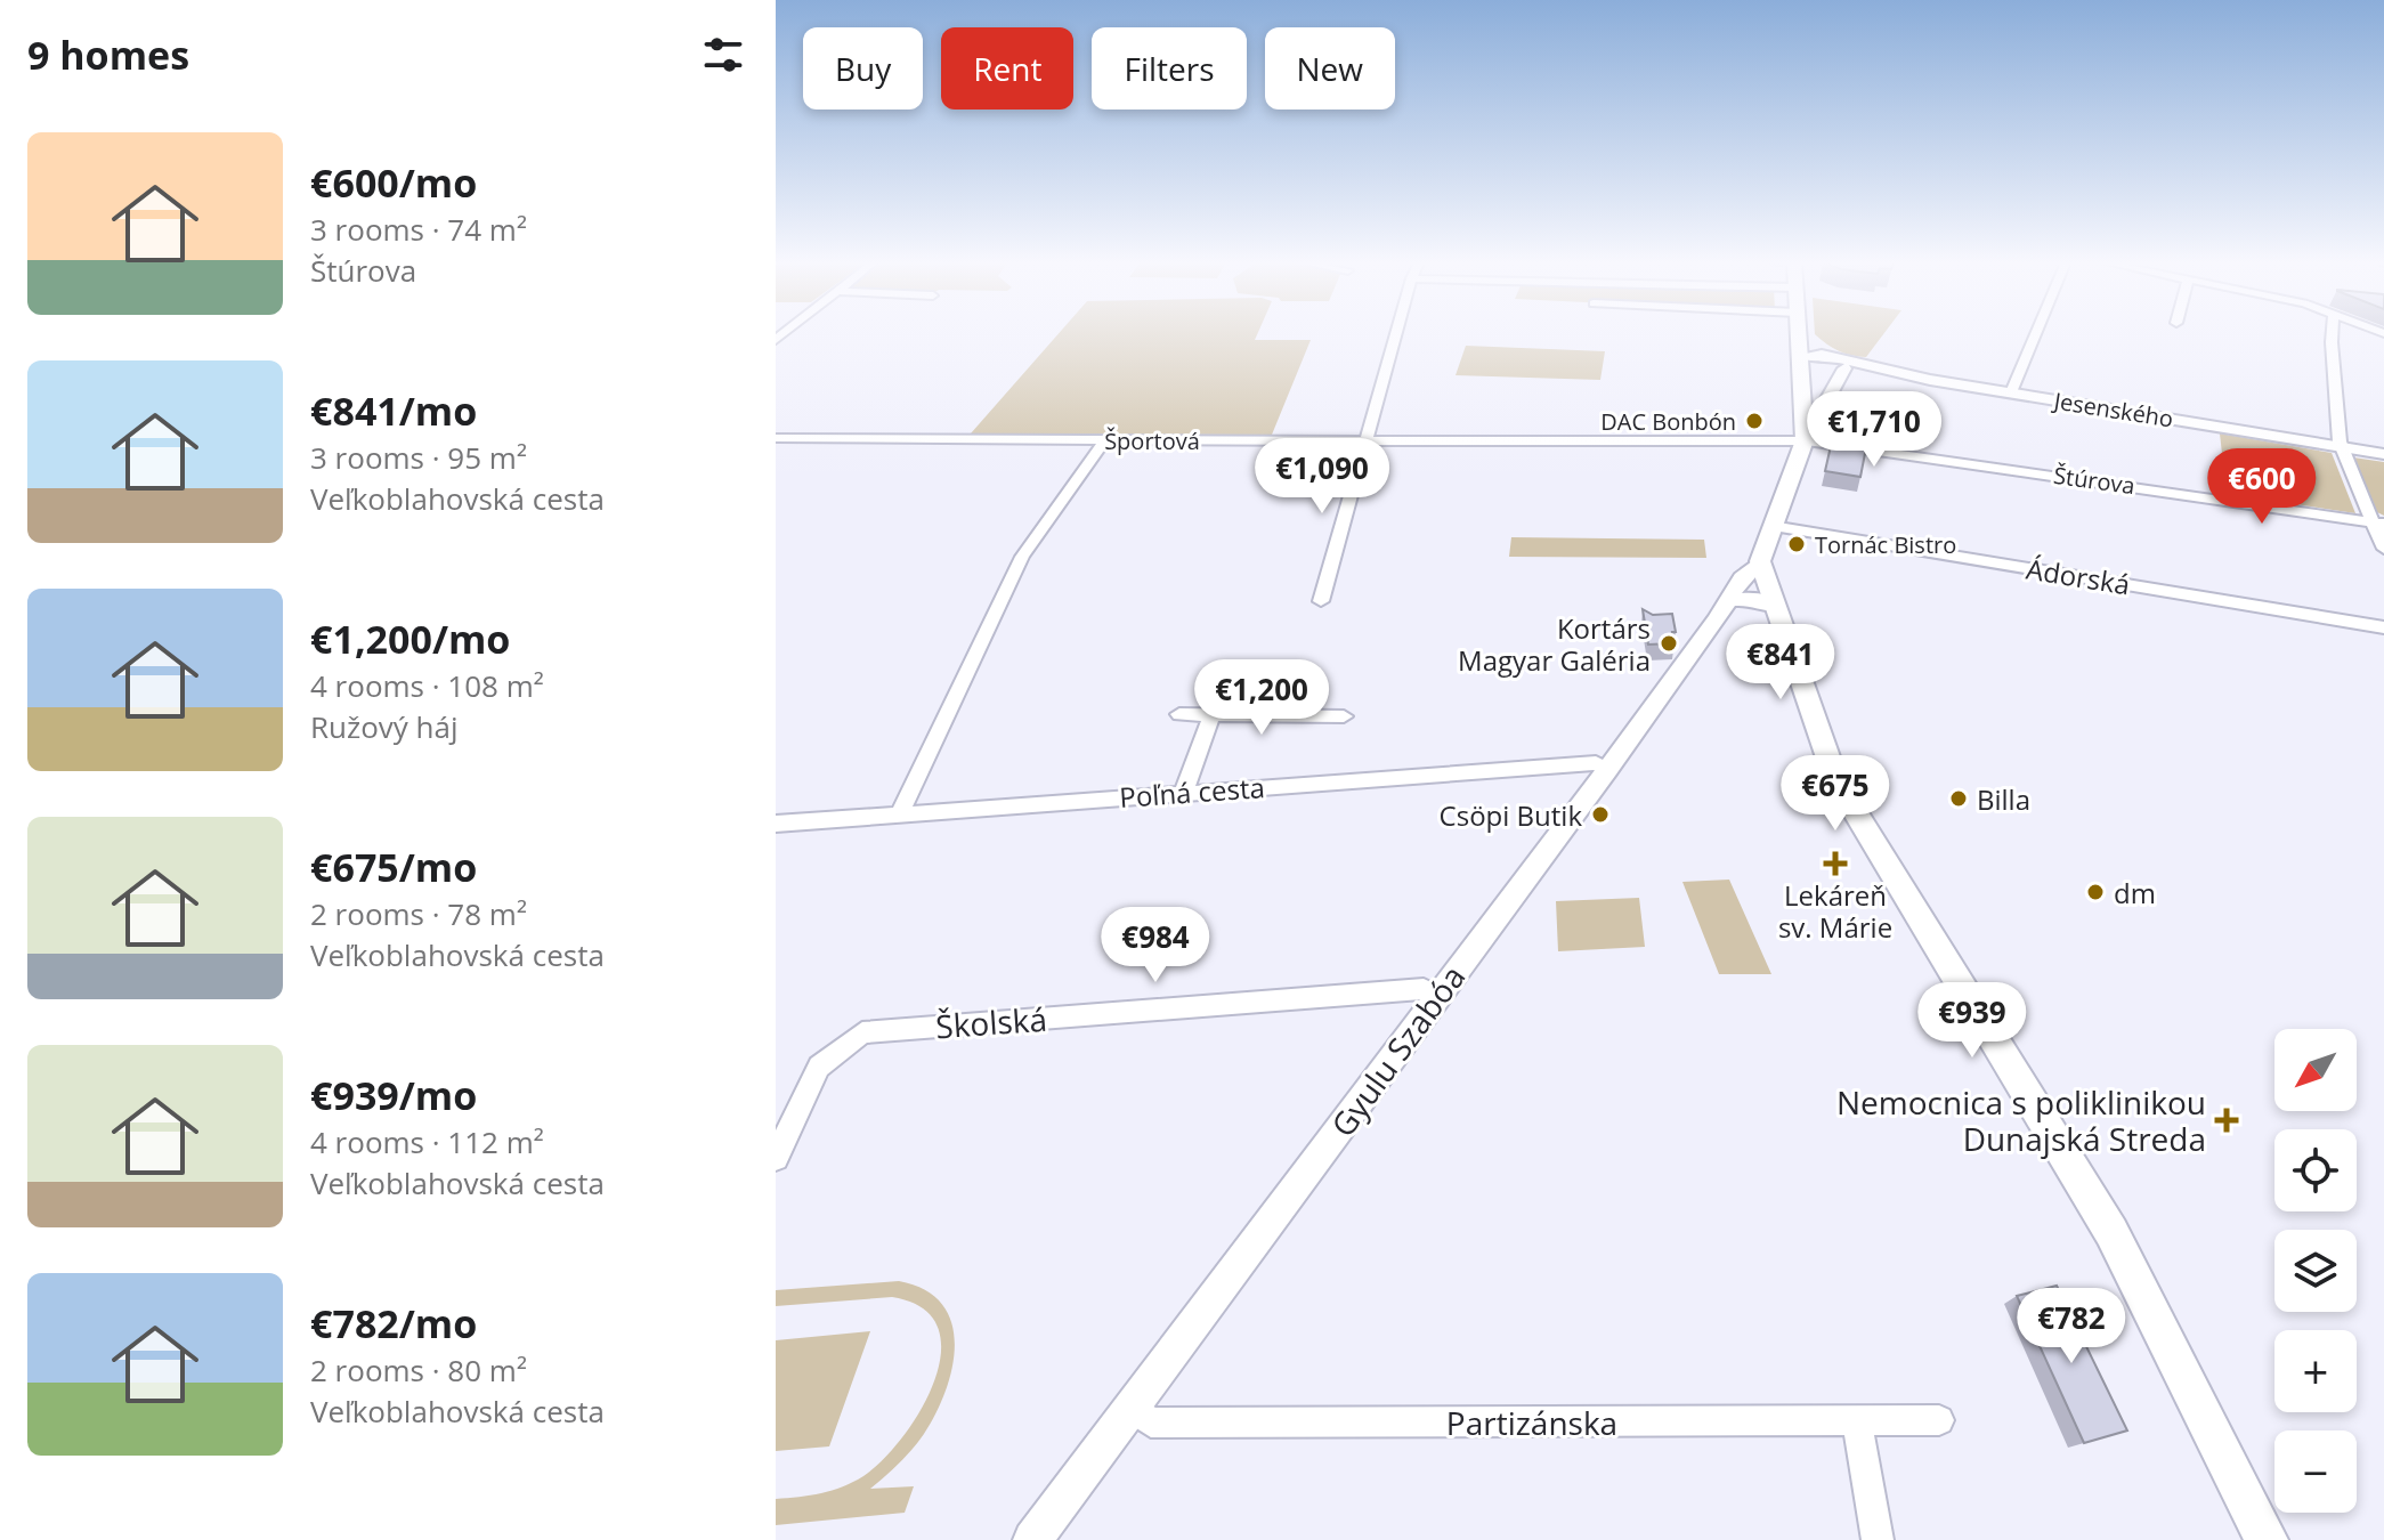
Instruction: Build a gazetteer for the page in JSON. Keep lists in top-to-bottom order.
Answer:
{
  "streets": {
    "street": [
      "Jesenského",
      "Športová",
      "Štúrova",
      "Ádorská",
      "Poľná cesta",
      "Školská",
      "Gyulu Szabóa",
      "Partizánska"
    ]
  },
  "crossings": [
    ["Športová", "Štúrova"],
    ["Poľná cesta", "Gyulu Szabóa"],
    ["Školská", "Gyulu Szabóa"],
    ["Gyulu Szabóa", "Partizánska"]
  ],
  "places": {
    "other": [
      "DAC Bonbón",
      "Tornác Bistro",
      "Kortárs Magyar Galéria",
      "Billa",
      "Csöpi Butik",
      "dm"
    ],
    "health": ["Lekáreň sv. Márie", "Nemocnica s poliklinikou Dunajská Streda"]
  },
  "north": "bottom left",
  "page": {
    "heading": "9 homes",
    "chip": [
      "Buy",
      "Rent",
      "Filters",
      "New"
    ],
    "list": [
      {
        "name": "€600/mo",
        "note": "3 rooms · 74 m² · Štúrova"
      },
      {
        "name": "€841/mo",
        "note": "3 rooms · 95 m² · Veľkoblahovská cesta"
      },
      {
        "name": "€1,200/mo",
        "note": "4 rooms · 108 m² · Ružový háj"
      },
      {
        "name": "€675/mo",
        "note": "2 rooms · 78 m² · Veľkoblahovská cesta"
      },
      {
        "name": "€939/mo",
        "note": "4 rooms · 112 m² · Veľkoblahovská cesta"
      },
      {
        "name": "€782/mo",
        "note": "2 rooms · 80 m² · Veľkoblahovská cesta"
      }
    ],
    "price": [
      "€1,710",
      "€1,090",
      "€600",
      "€841",
      "€1,200",
      "€675",
      "€984",
      "€939",
      "€782"
    ],
    "map_buttons": ["+", "−"]
  }
}
